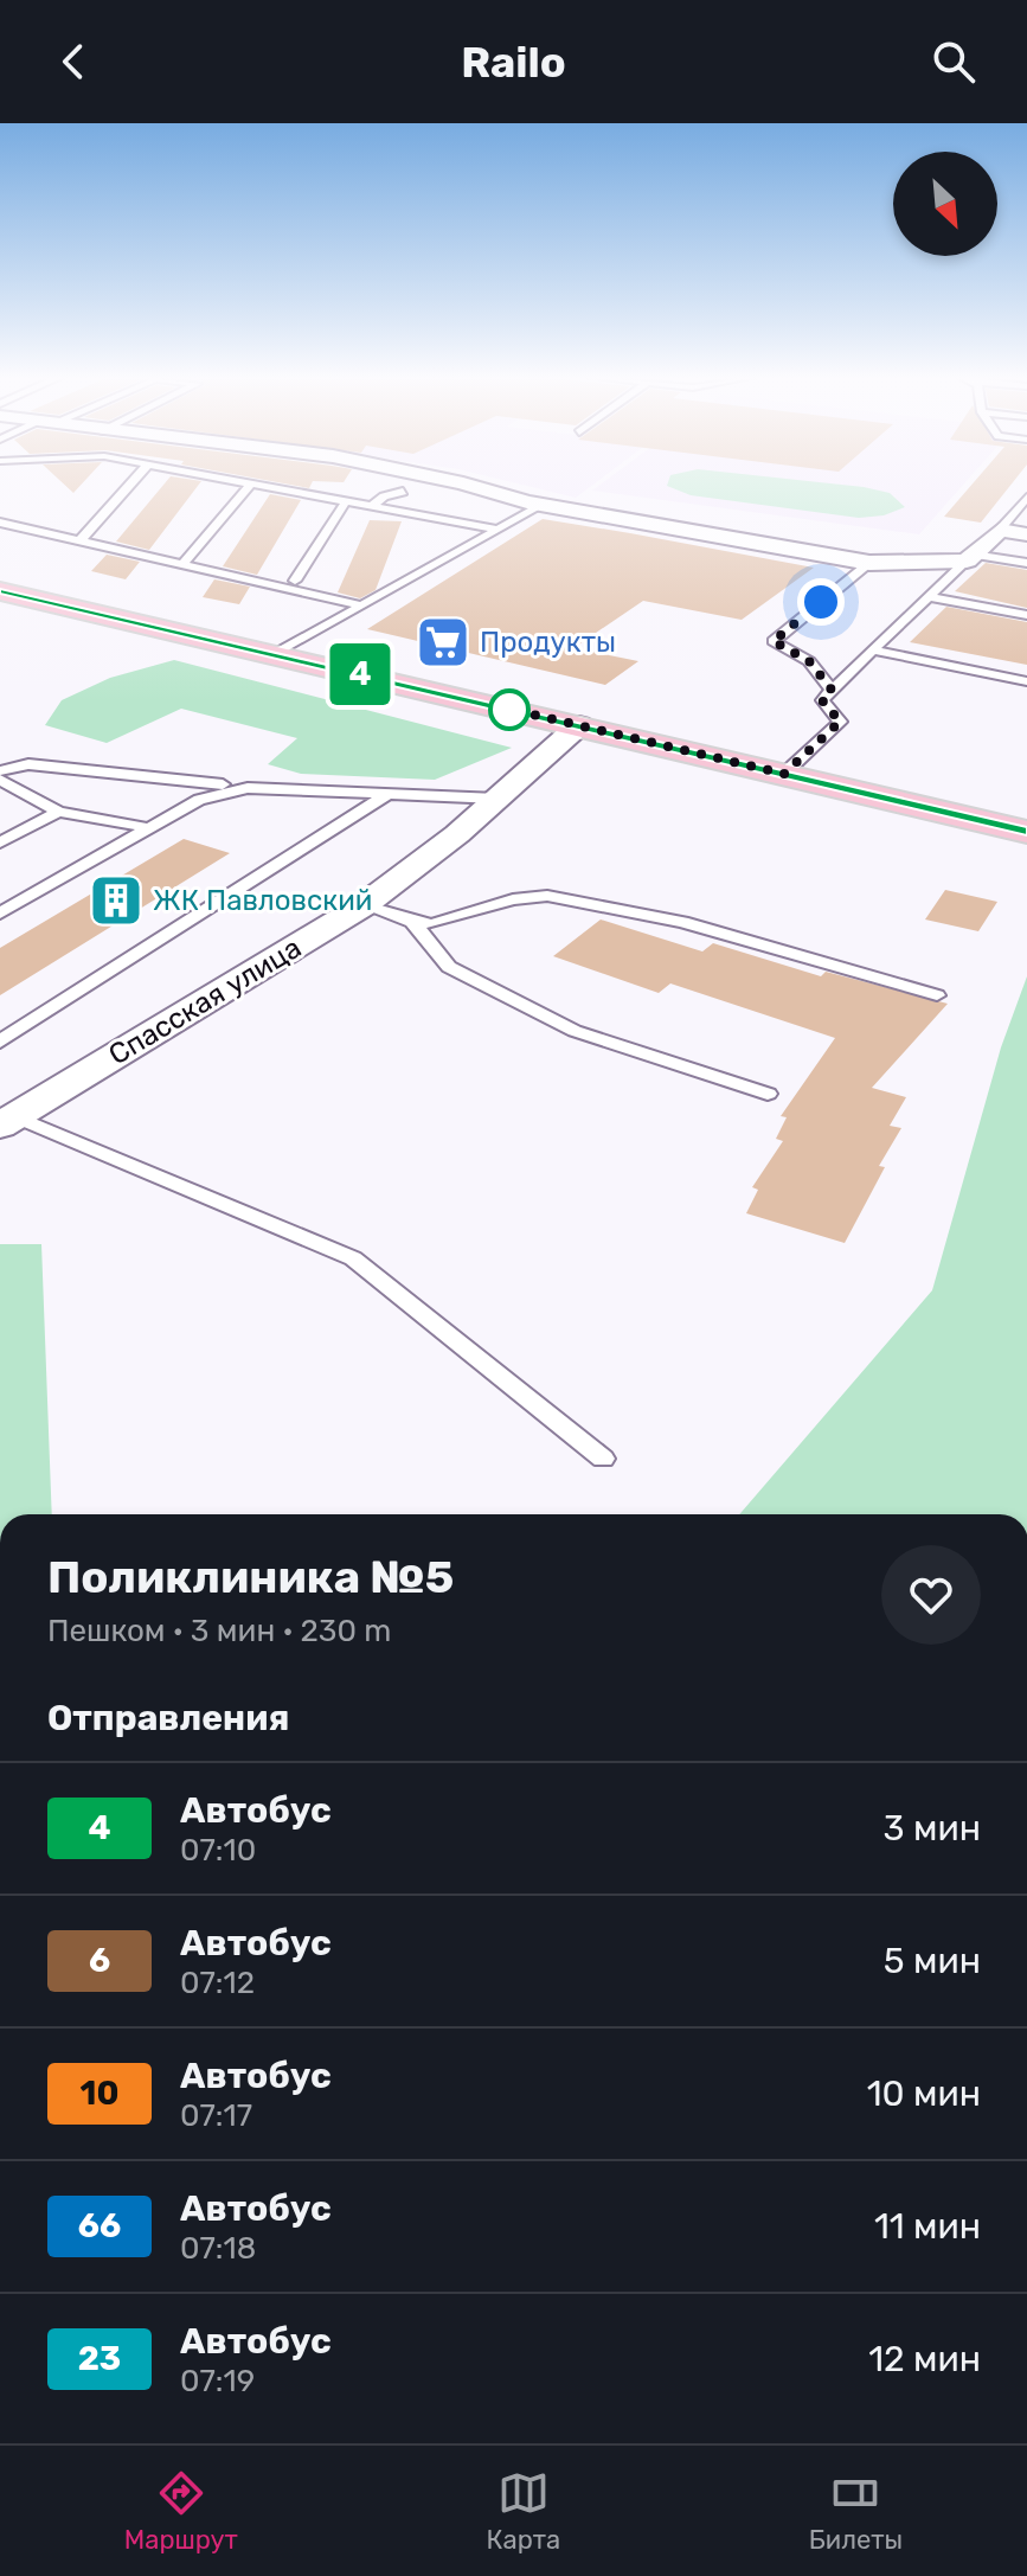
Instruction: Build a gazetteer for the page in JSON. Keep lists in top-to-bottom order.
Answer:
{
  "streets": {
    "street": ["Спасская улица"]
  },
  "places": {
    "supermarket": ["Продукты"],
    "building": ["ЖК Павловский"]
  },
  "lines": ["bus line 4"],
  "north": "bottom right",
  "page": {
    "header": "Railo",
    "on_map": "4",
    "heading": [
      ["Поликлиника №5", "Пешком · 3 мин · 230 m"],
      "Отправления"
    ],
    "list": [
      {
        "mark": "4",
        "name": "Автобус",
        "note": "07:10",
        "value": "3 мин"
      },
      {
        "mark": "6",
        "name": "Автобус",
        "note": "07:12",
        "value": "5 мин"
      },
      {
        "mark": "10",
        "name": "Автобус",
        "note": "07:17",
        "value": "10 мин"
      },
      {
        "mark": "66",
        "name": "Автобус",
        "note": "07:18",
        "value": "11 мин"
      },
      {
        "mark": "23",
        "name": "Автобус",
        "note": "07:19",
        "value": "12 мин"
      }
    ],
    "tabs": ["Маршрут", "Карта", "Билеты"]
  }
}
